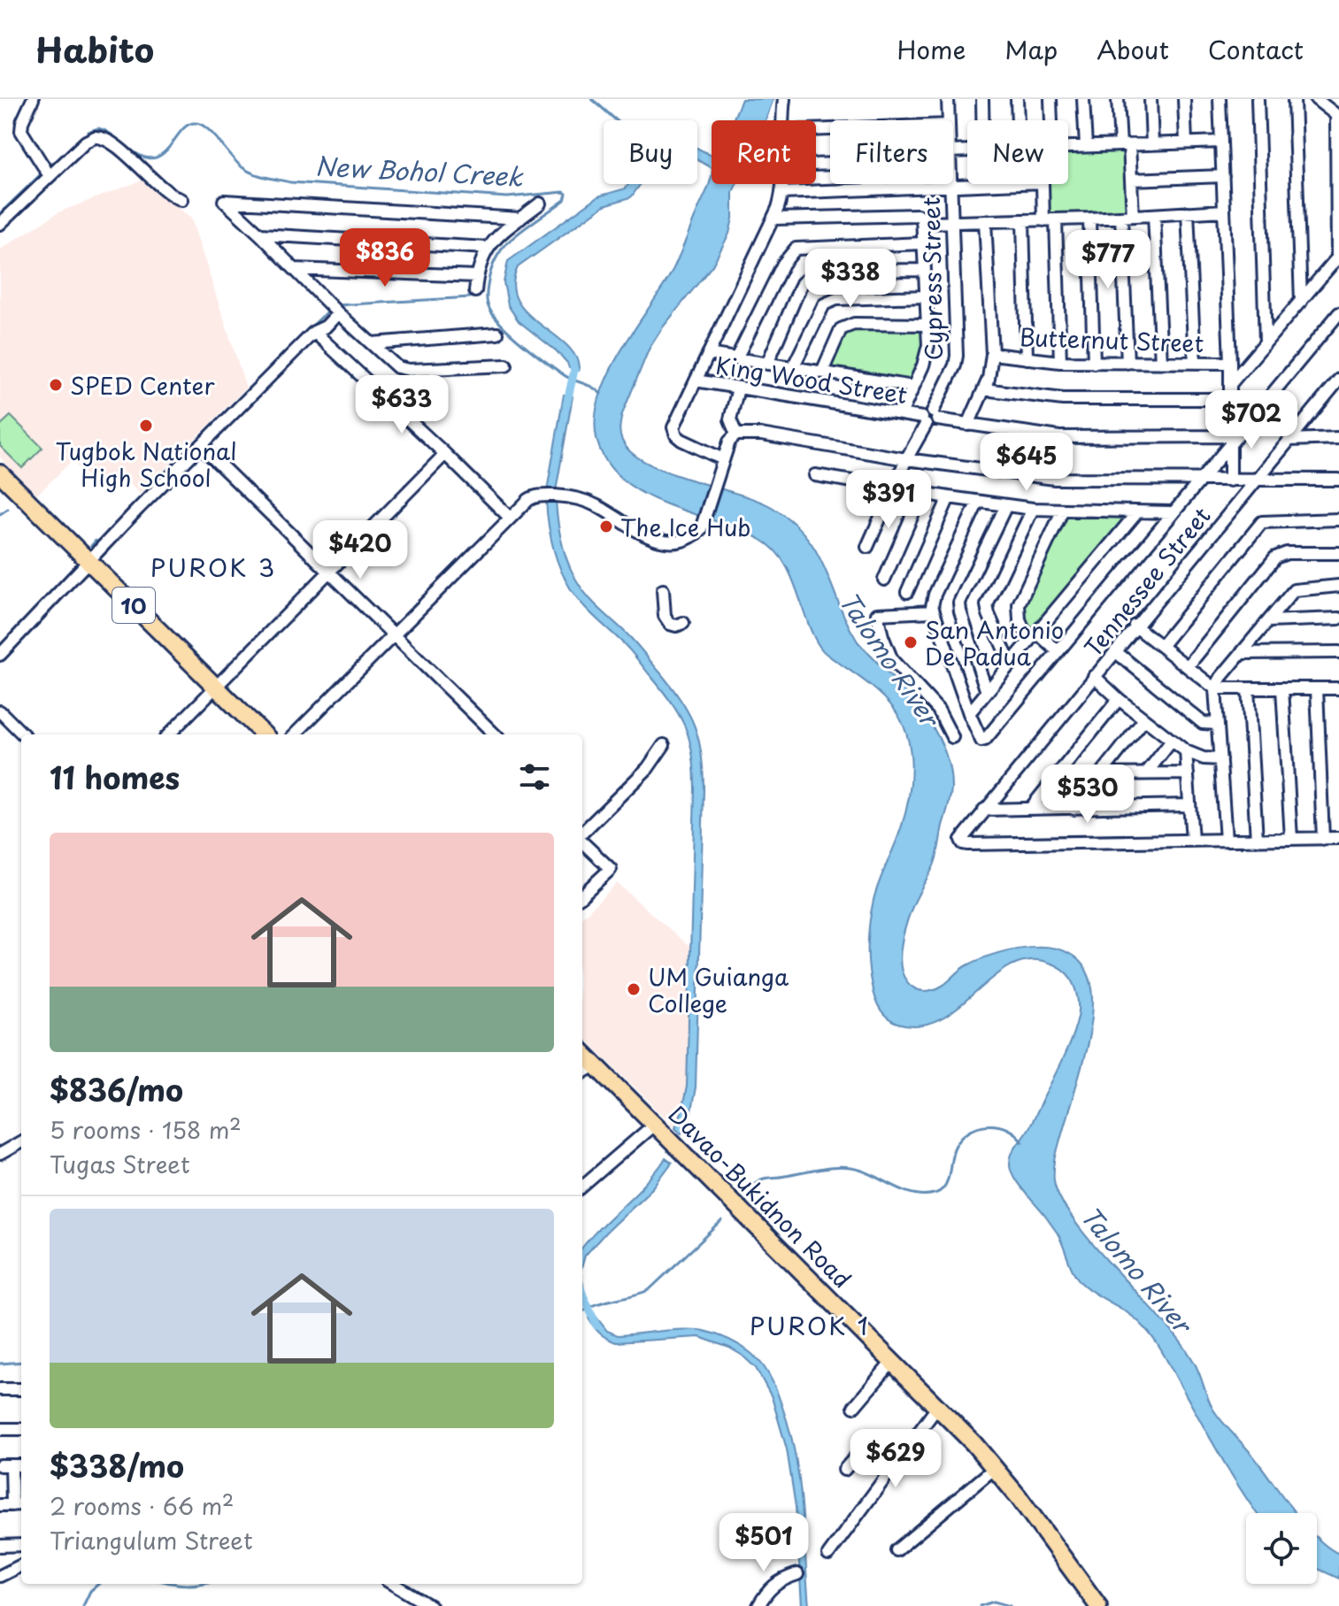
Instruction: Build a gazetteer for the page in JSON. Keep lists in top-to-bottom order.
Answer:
{
  "streets": {
    "highway": ["10", "Davao-Bukidnon Road"],
    "street": [
      "Cypress Street",
      "Butternut Street",
      "King Wood Street",
      "Tennessee Street"
    ]
  },
  "crossings": [
    ["Cypress Street", "King Wood Street"]
  ],
  "districts": ["PUROK 3", "PUROK 1"],
  "water": ["New Bohol Creek", "Talomo River"],
  "places": [
    "SPED Center",
    "Tugbok National High School",
    "The Ice Hub",
    "San Antonio De Padua",
    "UM Guianga College"
  ],
  "page": {
    "header": "Habito",
    "nav": [
      "Home",
      "Map",
      "About",
      "Contact"
    ],
    "chip": [
      "Buy",
      "Rent",
      "Filters",
      "New"
    ],
    "price": [
      "$836",
      "$777",
      "$338",
      "$633",
      "$702",
      "$645",
      "$391",
      "$420",
      "$530",
      "$629",
      "$501"
    ],
    "heading": "11 homes",
    "list": [
      {
        "name": "$836/mo",
        "note": "5 rooms · 158 m² · Tugas Street"
      },
      {
        "name": "$338/mo",
        "note": "2 rooms · 66 m² · Triangulum Street"
      }
    ]
  }
}
